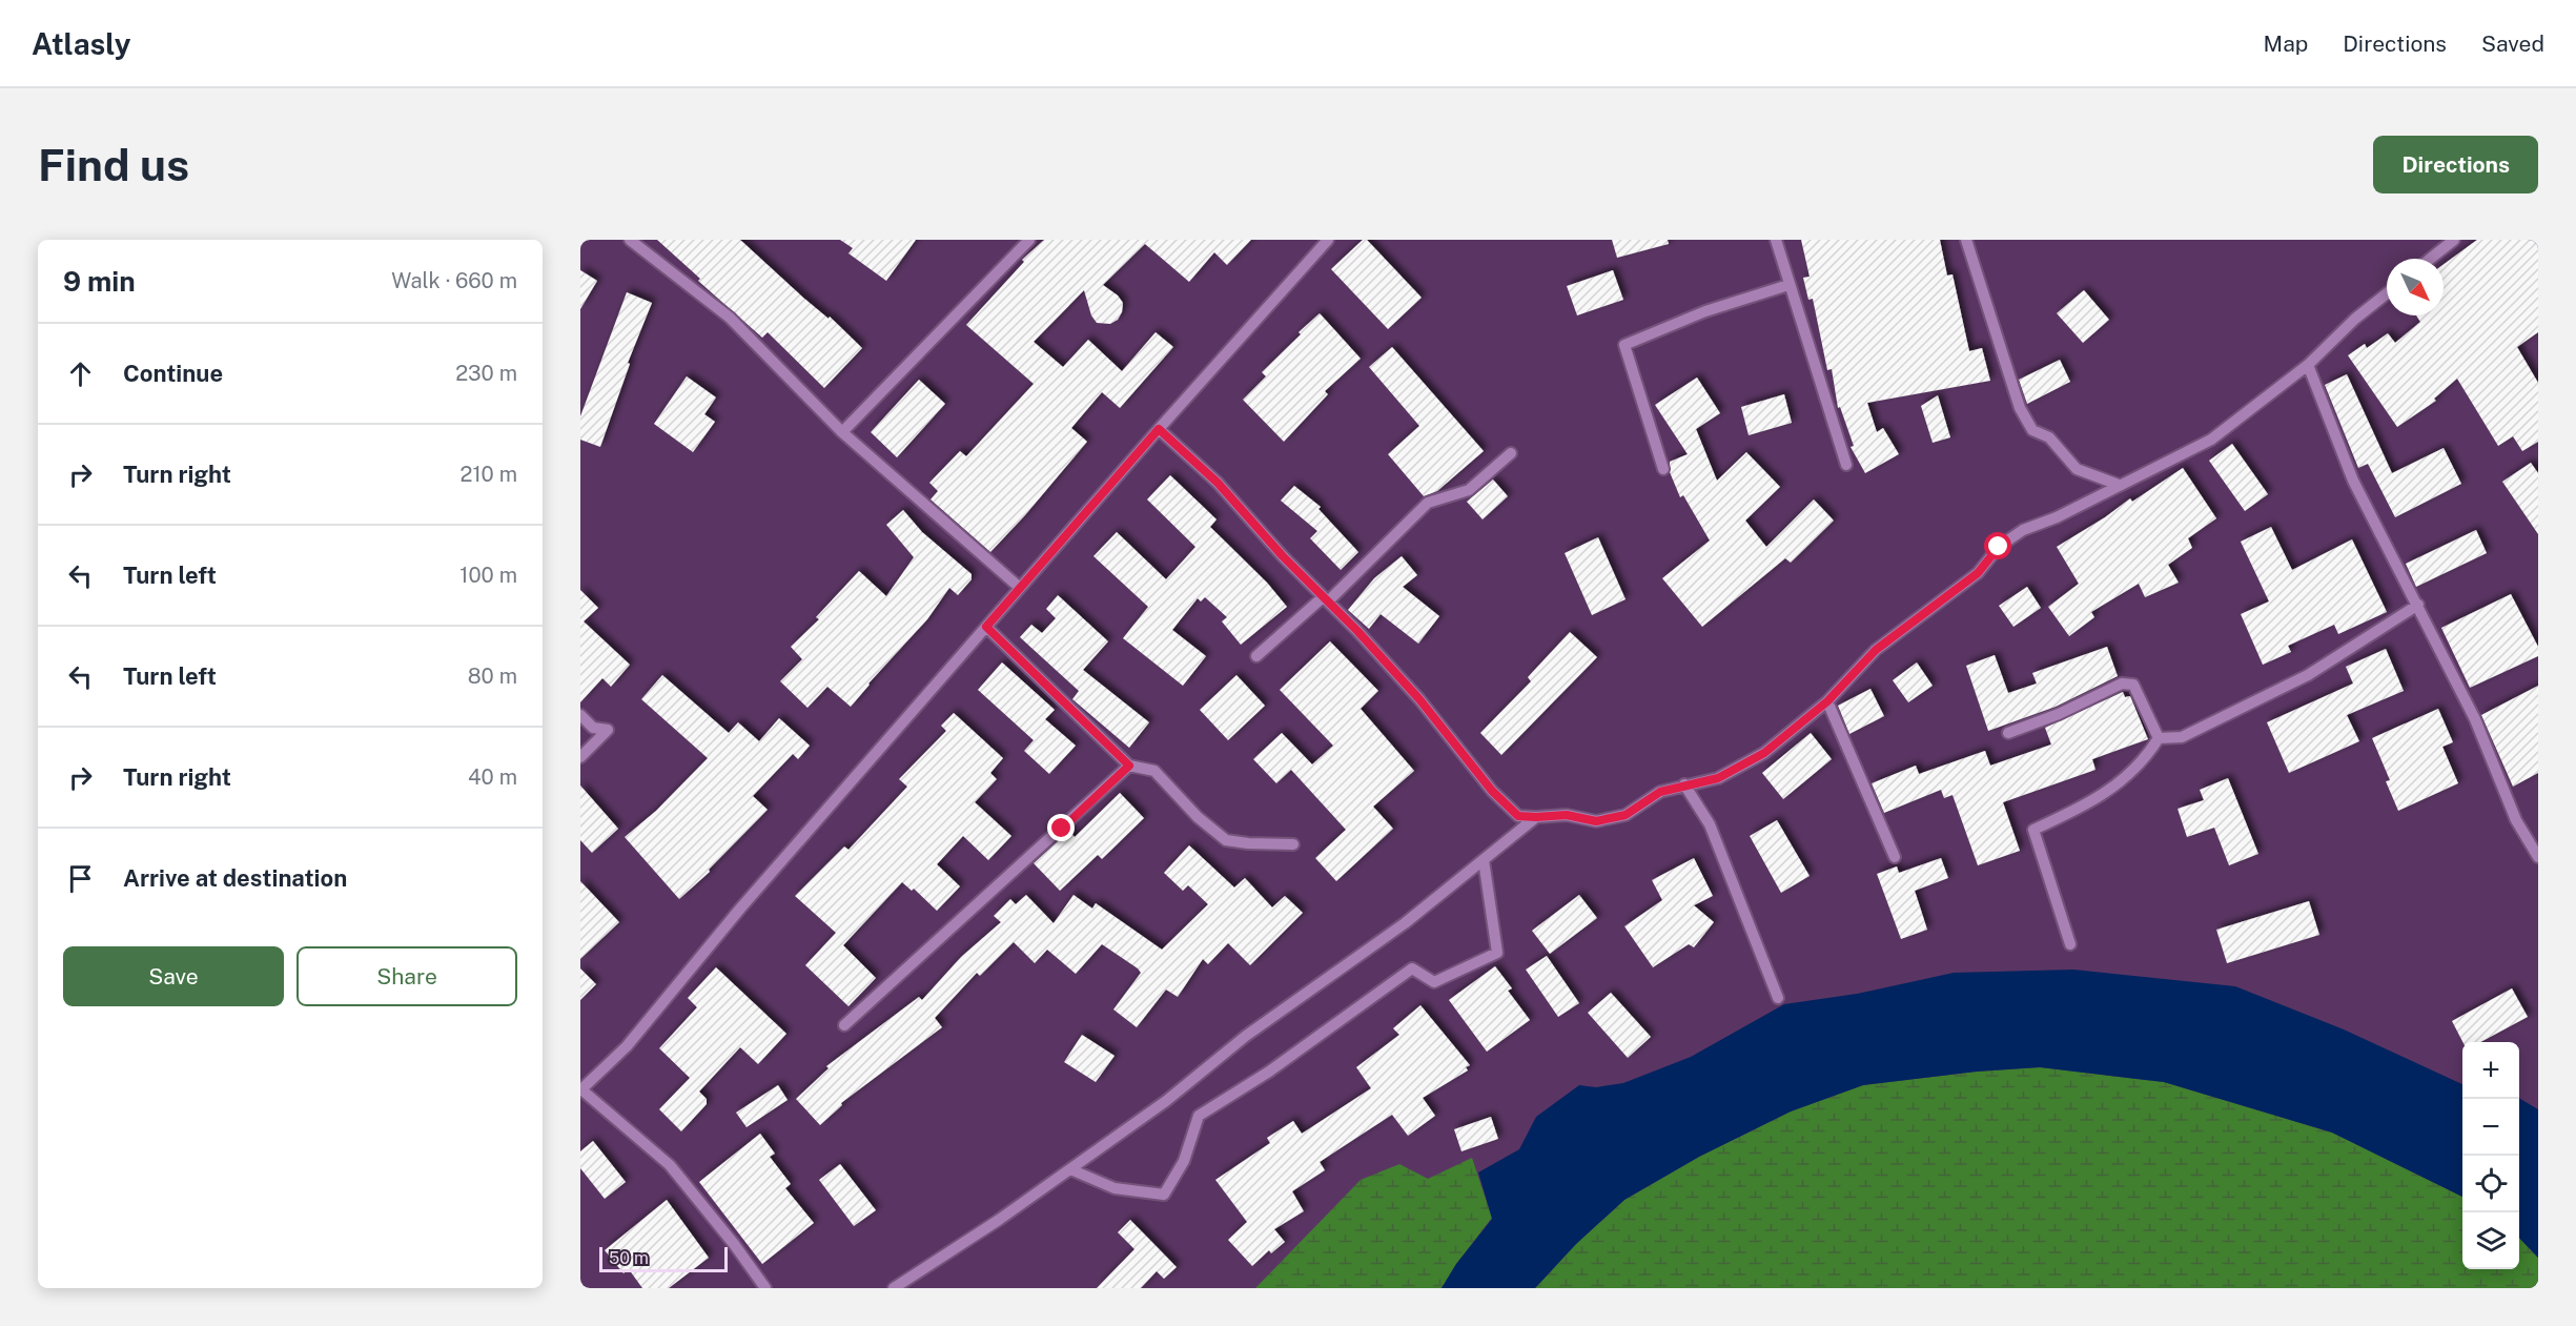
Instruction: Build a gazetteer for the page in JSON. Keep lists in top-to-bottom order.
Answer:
{
  "scale_bar": "50 m",
  "north": "bottom right",
  "page": {
    "header": "Atlasly",
    "nav": ["Map", "Directions", "Saved"],
    "buttons": [
      "Directions",
      ["Save", "Share"]
    ],
    "title": "Find us",
    "heading": ["9 min", "Walk · 660 m"],
    "list": [
      ["Continue", "230 m"],
      ["Turn right", "210 m"],
      ["Turn left", "100 m"],
      ["Turn left", "80 m"],
      ["Turn right", "40 m"],
      "Arrive at destination"
    ],
    "map_buttons": ["+", "−"],
    "scale": "50 m"
  }
}
